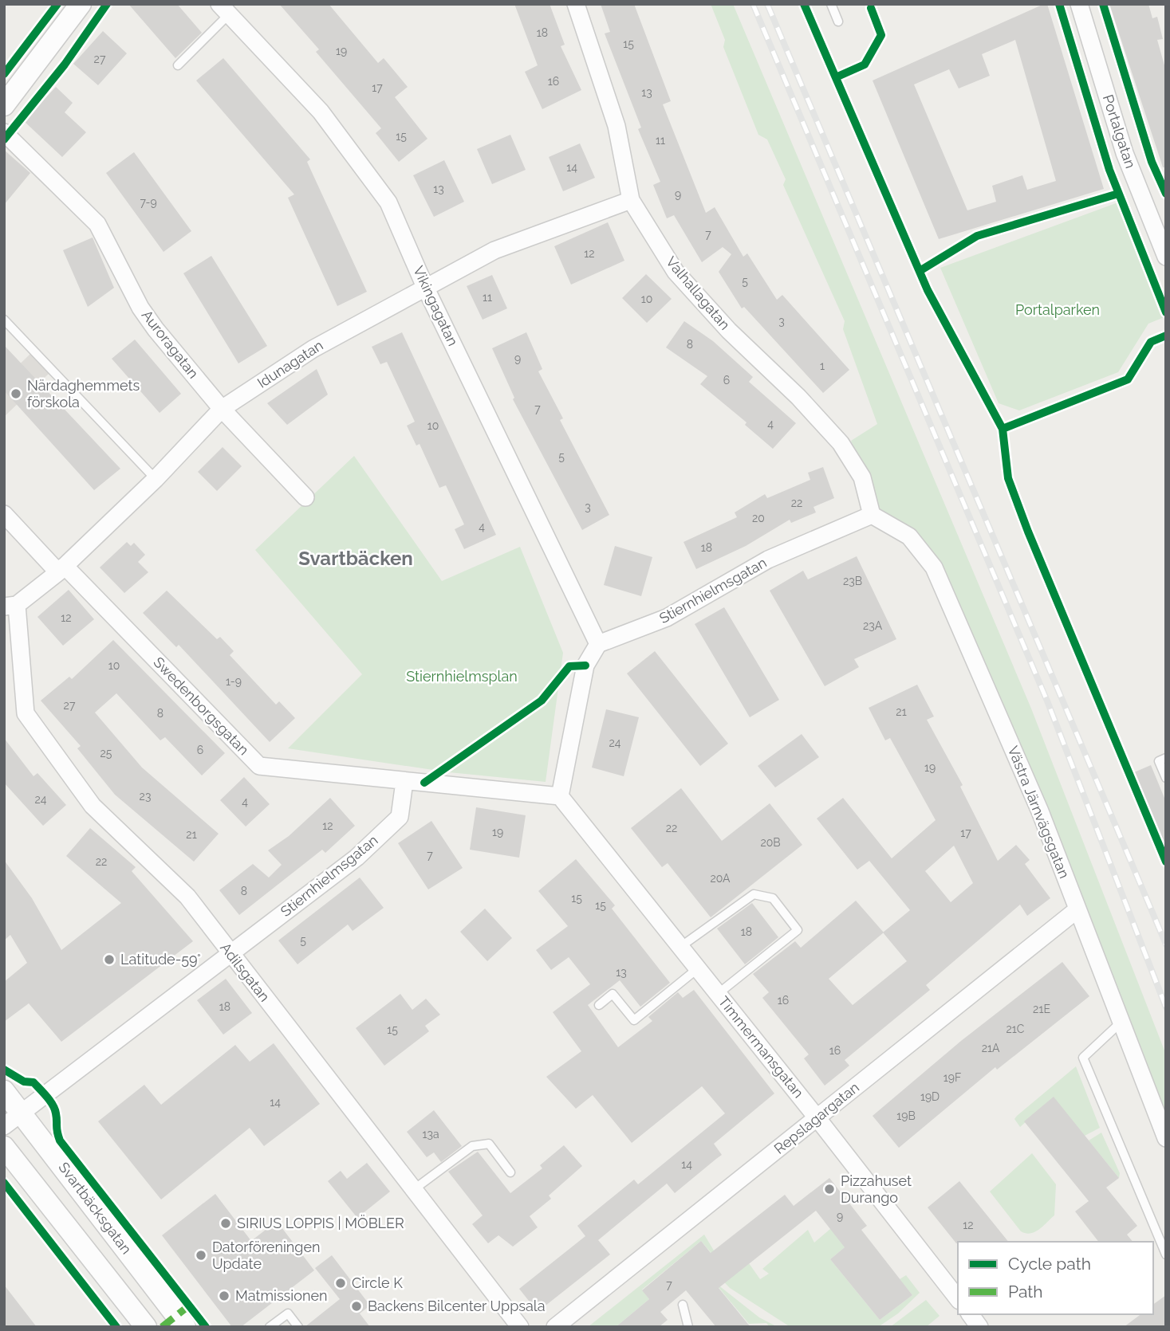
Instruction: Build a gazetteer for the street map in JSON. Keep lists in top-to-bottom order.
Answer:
{
  "streets": {
    "street": [
      "Portalgatan",
      "Valhallagatan",
      "Vikingagatan",
      "Auroragatan",
      "Idunagatan",
      "Stiernhielmsgatan",
      "Swedenborgsgatan",
      "Västra Järnvägsgatan",
      "Adilsgatan",
      "Timmermansgatan",
      "Repslagargatan",
      "Svartbäcksgatan"
    ]
  },
  "crossings": [
    ["Valhallagatan", "Idunagatan"],
    ["Valhallagatan", "Stiernhielmsgatan"],
    ["Valhallagatan", "Västra Järnvägsgatan"],
    ["Vikingagatan", "Idunagatan"],
    ["Vikingagatan", "Stiernhielmsgatan"],
    ["Auroragatan", "Idunagatan"],
    ["Idunagatan", "Swedenborgsgatan"],
    ["Idunagatan", "Adilsgatan"],
    ["Stiernhielmsgatan", "Swedenborgsgatan"],
    ["Stiernhielmsgatan", "Västra Järnvägsgatan"],
    ["Stiernhielmsgatan", "Adilsgatan"],
    ["Stiernhielmsgatan", "Svartbäcksgatan"],
    ["Västra Järnvägsgatan", "Repslagargatan"],
    ["Timmermansgatan", "Repslagargatan"]
  ],
  "districts": ["Svartbäcken"],
  "parks": ["Portalparken", "Stiernhielmsplan"],
  "places": [
    "Närdaghemmets förskola",
    "Latitude-59°",
    "Pizzahuset Durango",
    "SIRIUS LOPPIS | MÖBLER",
    "Datorföreningen Update",
    "Circle K",
    "Matmissionen",
    "Backens Bilcenter Uppsala"
  ],
  "house_numbers": [
    "18",
    "15",
    "19",
    "27",
    "16",
    "17",
    "13",
    "15",
    "11",
    "14",
    "13",
    "9",
    "7-9",
    "7",
    "12",
    "5",
    "11",
    "10",
    "3",
    "8",
    "9",
    "1",
    "6",
    "7",
    "4",
    "10",
    "5",
    "22",
    "3",
    "20",
    "4",
    "18",
    "23B",
    "12",
    "23A",
    "10",
    "1-9",
    "27",
    "21",
    "8",
    "24",
    "6",
    "25",
    "19",
    "23",
    "24",
    "4",
    "12",
    "22",
    "19",
    "17",
    "21",
    "20B",
    "7",
    "22",
    "20A",
    "8",
    "15",
    "15",
    "18",
    "5",
    "13",
    "16",
    "18",
    "21E",
    "21C",
    "15",
    "21A",
    "16",
    "19F",
    "19D",
    "14",
    "19B",
    "13a",
    "14",
    "9",
    "12",
    "7"
  ],
  "legend": ["Cycle path", "Path"]
}
